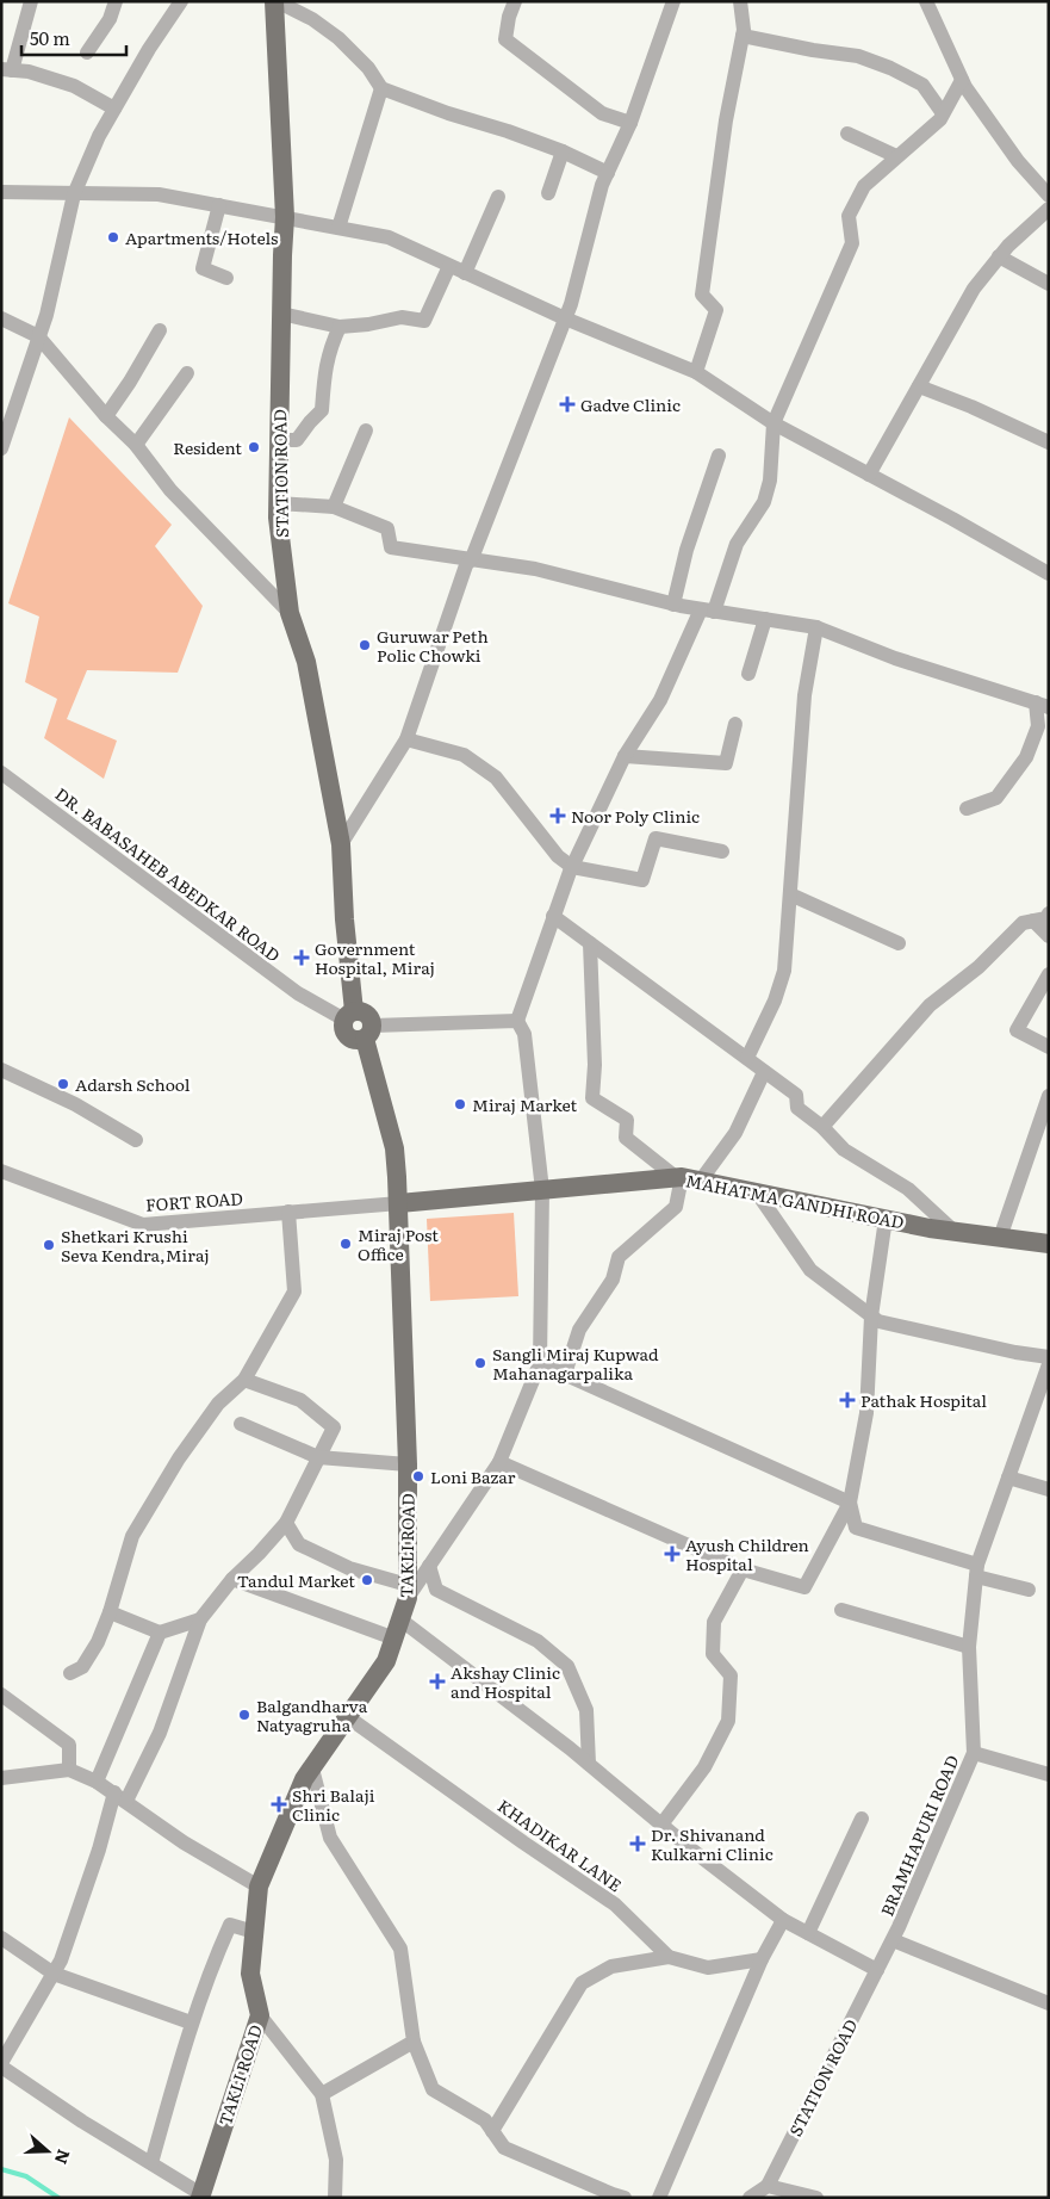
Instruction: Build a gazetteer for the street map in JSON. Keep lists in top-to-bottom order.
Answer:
{
  "streets": {
    "main road": ["STATION ROAD", "MAHATMA GANDHI ROAD", "TAKLI ROAD"],
    "street": [
      "DR. BABASAHEB ABEDKAR ROAD",
      "FORT ROAD",
      "BRAMHAPURI ROAD",
      "KHADIKAR LANE"
    ]
  },
  "crossings": [
    ["STATION ROAD", "DR. BABASAHEB ABEDKAR ROAD"],
    ["STATION ROAD", "BRAMHAPURI ROAD"],
    ["FORT ROAD", "MAHATMA GANDHI ROAD"],
    ["FORT ROAD", "TAKLI ROAD"],
    ["MAHATMA GANDHI ROAD", "TAKLI ROAD"],
    ["TAKLI ROAD", "KHADIKAR LANE"]
  ],
  "places": {
    "other": [
      "Apartments/Hotels",
      "Resident",
      "Guruwar Peth Polic Chowki",
      "Adarsh School",
      "Miraj Market",
      "Miraj Post Office",
      "Shetkari Krushi Seva Kendra,Miraj",
      "Sangli Miraj Kupwad Mahanagarpalika",
      "Loni Bazar",
      "Tandul Market",
      "Balgandharva Natyagruha"
    ],
    "health": [
      "Gadve Clinic",
      "Noor Poly Clinic",
      "Government Hospital, Miraj",
      "Pathak Hospital",
      "Ayush Children Hospital",
      "Akshay Clinic and Hospital",
      "Shri Balaji Clinic",
      "Dr. Shivanand Kulkarni Clinic"
    ]
  },
  "scale_bar": "50 m",
  "north": "right"
}
